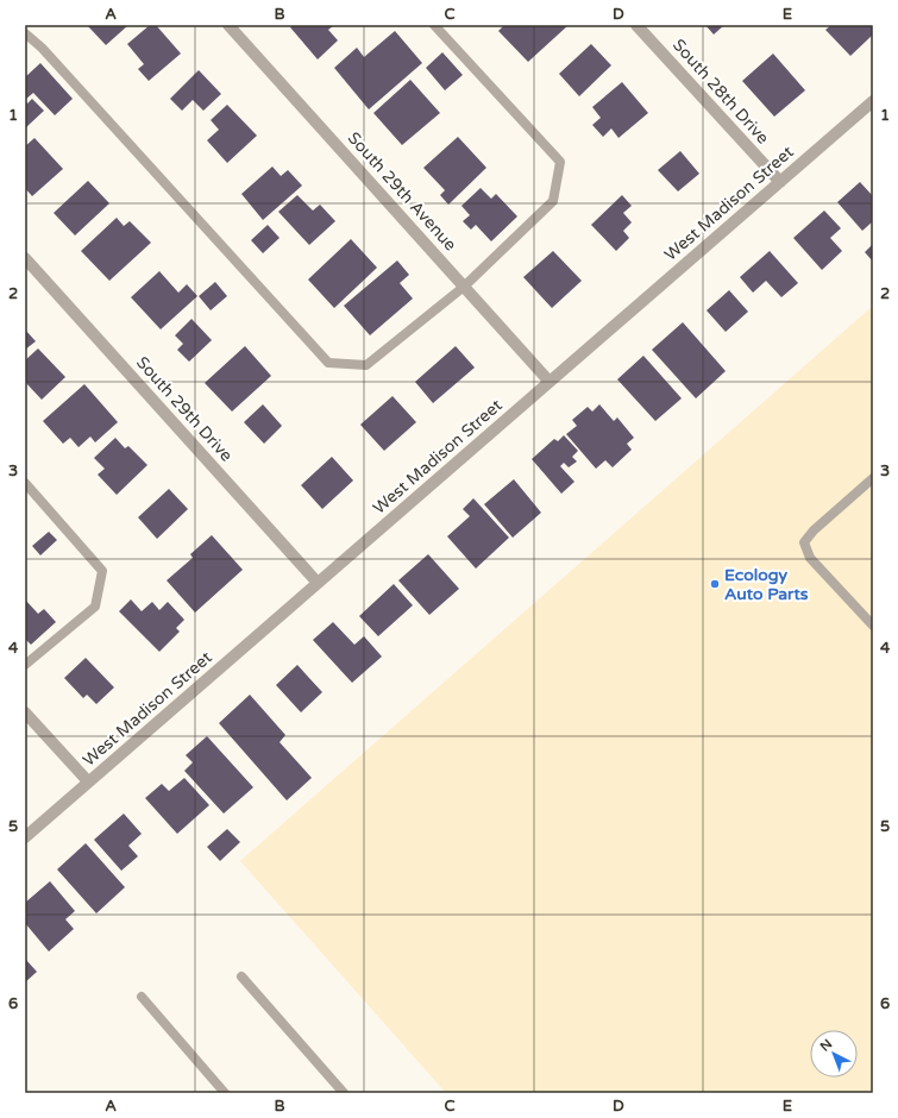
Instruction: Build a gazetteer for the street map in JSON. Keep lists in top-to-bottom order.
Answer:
{
  "streets": {
    "street": [
      "South 28th Drive",
      "South 29th Avenue",
      "West Madison Street",
      "South 29th Drive"
    ]
  },
  "crossings": [
    ["South 28th Drive", "West Madison Street"],
    ["South 29th Avenue", "West Madison Street"],
    ["West Madison Street", "South 29th Drive"]
  ],
  "places": ["Ecology Auto Parts"],
  "north": "top left",
  "grid": {
    "columns": [
      "A",
      "B",
      "C",
      "D",
      "E"
    ],
    "rows": [
      "1",
      "2",
      "3",
      "4",
      "5",
      "6"
    ]
  }
}
